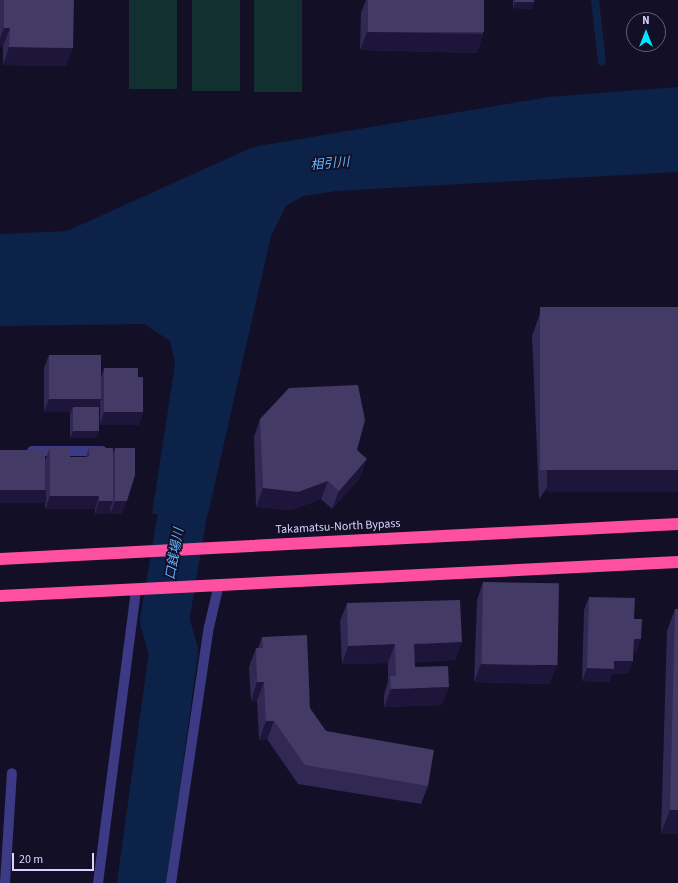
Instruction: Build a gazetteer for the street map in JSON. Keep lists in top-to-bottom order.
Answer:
{
  "streets": {
    "highway": ["Takamatsu-North Bypass"]
  },
  "water": ["相引川", "口銭場川"],
  "scale_bar": "20 m",
  "north": "top"
}
